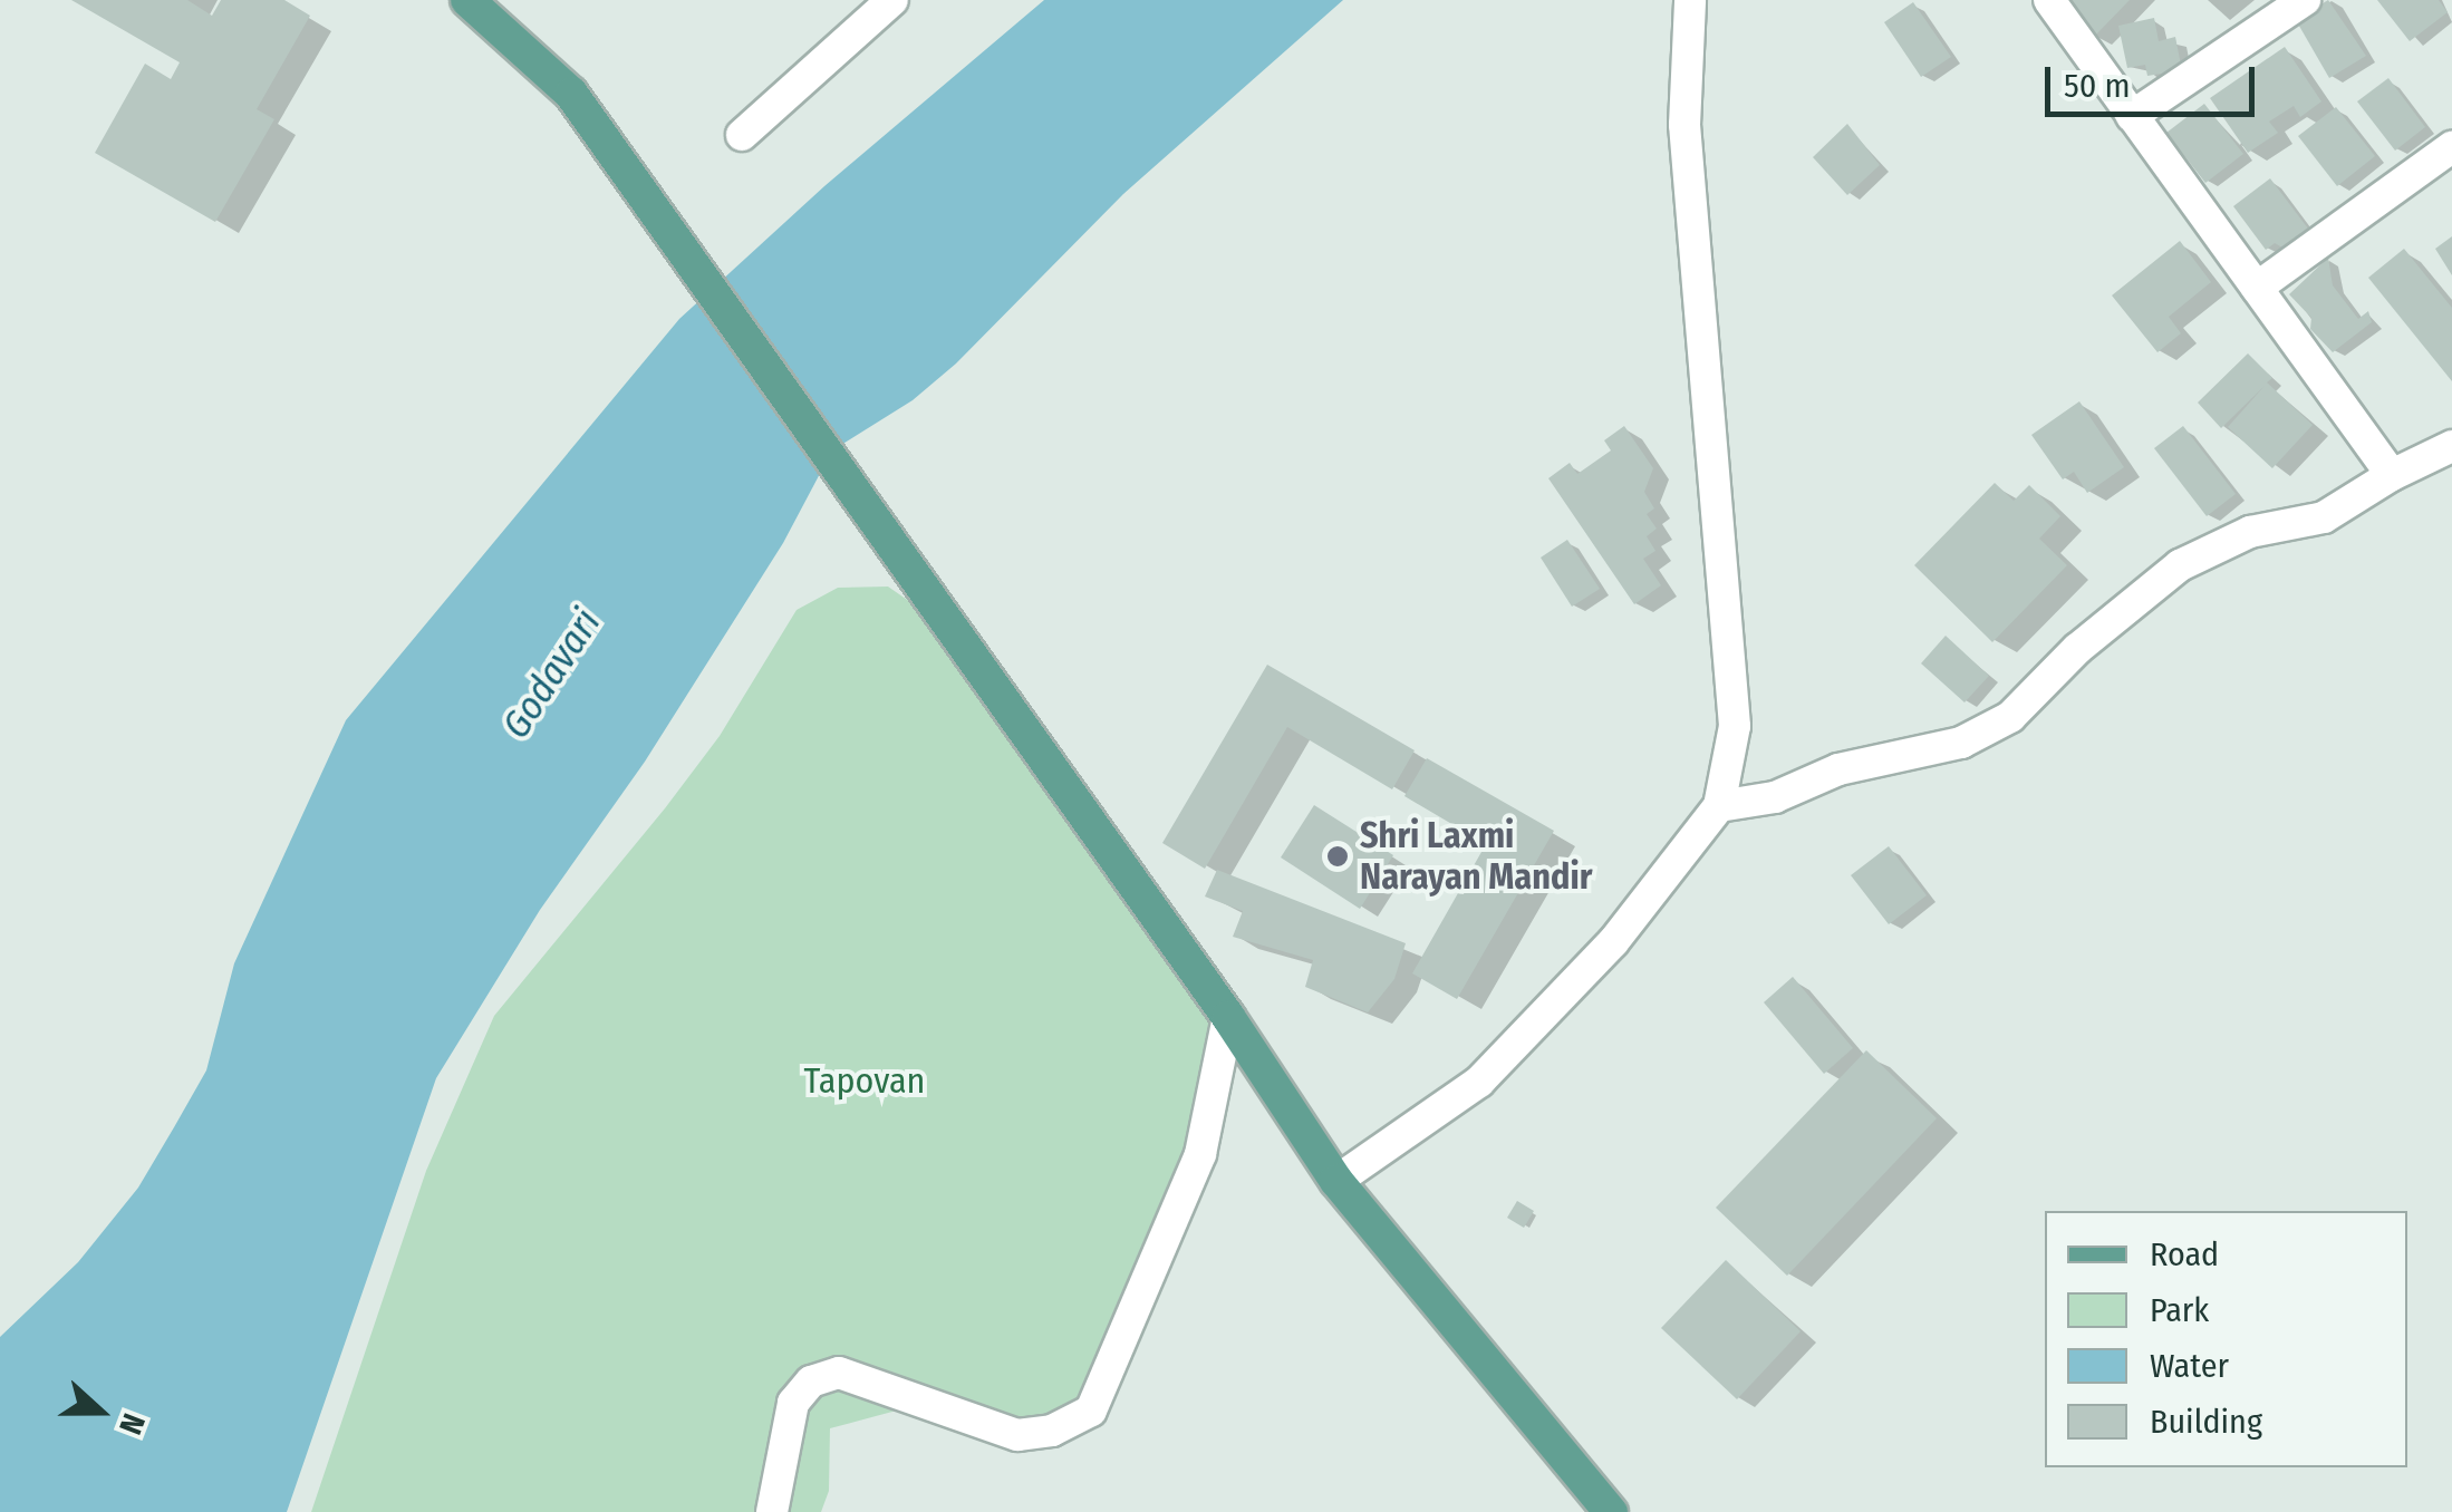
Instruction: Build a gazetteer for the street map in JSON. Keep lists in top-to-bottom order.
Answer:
{
  "water": ["Godavari"],
  "parks": ["Tapovan"],
  "places": ["Shri Laxmi Narayan Mandir"],
  "legend": [
    "Road",
    "Park",
    "Water",
    "Building"
  ],
  "scale_bar": "50 m",
  "north": "right"
}
